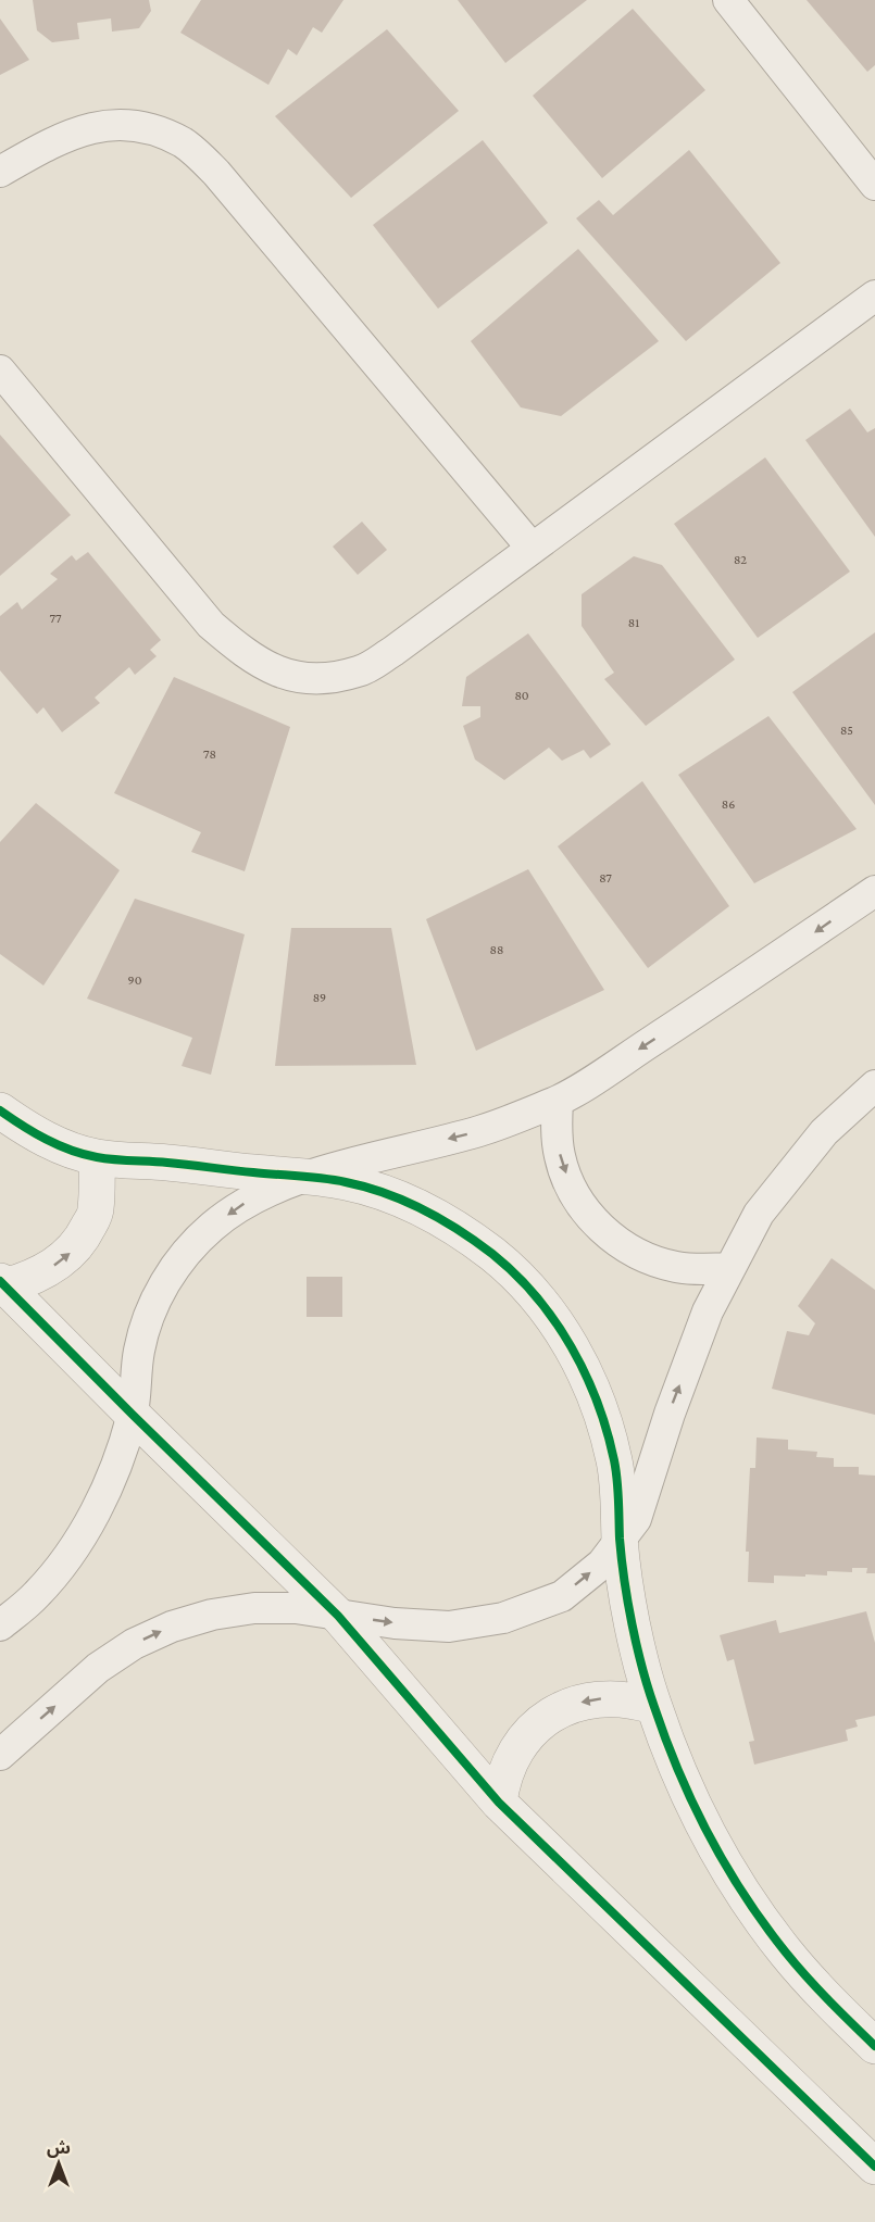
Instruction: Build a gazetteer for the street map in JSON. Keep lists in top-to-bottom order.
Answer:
{
  "house_numbers": [
    "82",
    "77",
    "81",
    "80",
    "85",
    "78",
    "86",
    "87",
    "88",
    "90",
    "89"
  ],
  "north": "top"
}
